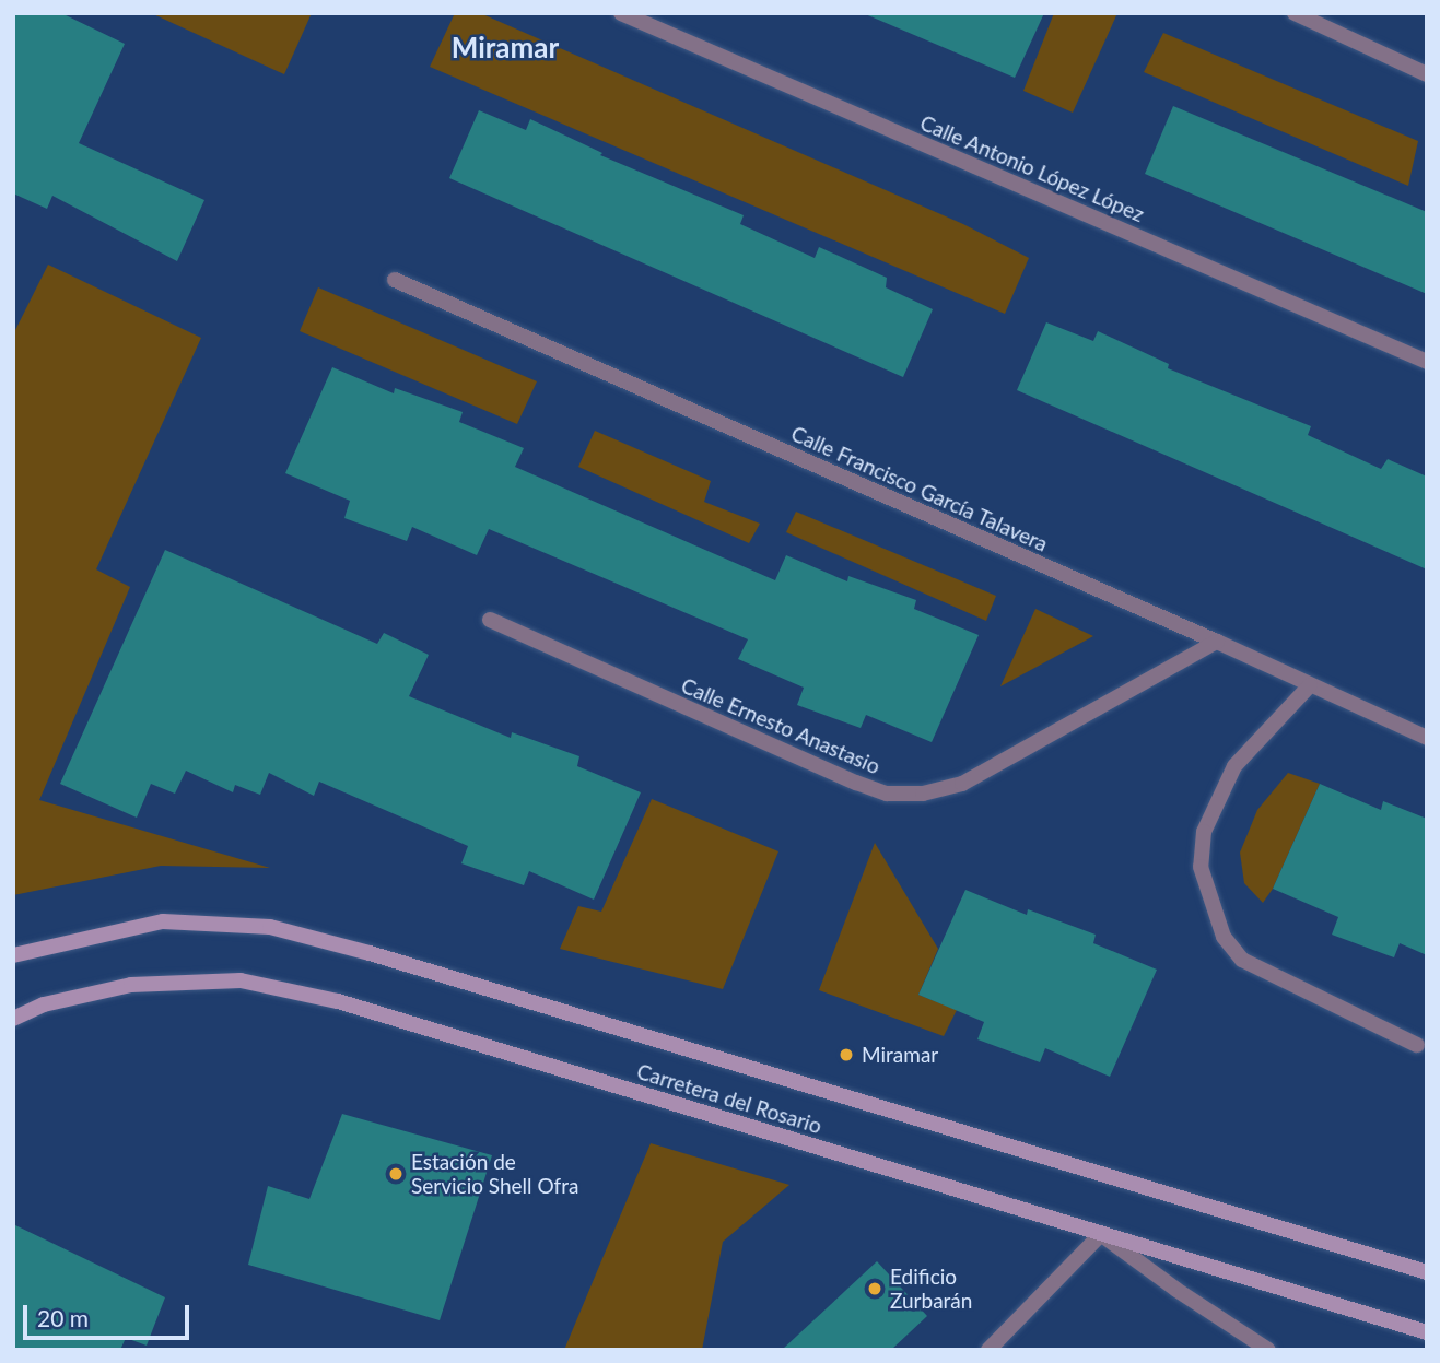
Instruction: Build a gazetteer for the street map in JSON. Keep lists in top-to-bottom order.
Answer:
{
  "streets": {
    "main road": ["Carretera del Rosario"],
    "street": ["Calle Antonio López López", "Calle Francisco García Talavera", "Calle Ernesto Anastasio"]
  },
  "crossings": [
    ["Calle Francisco García Talavera", "Calle Ernesto Anastasio"]
  ],
  "districts": ["Miramar"],
  "places": ["Miramar", "Estación de Servicio Shell Ofra", "Edificio Zurbarán"],
  "scale_bar": "20 m"
}
